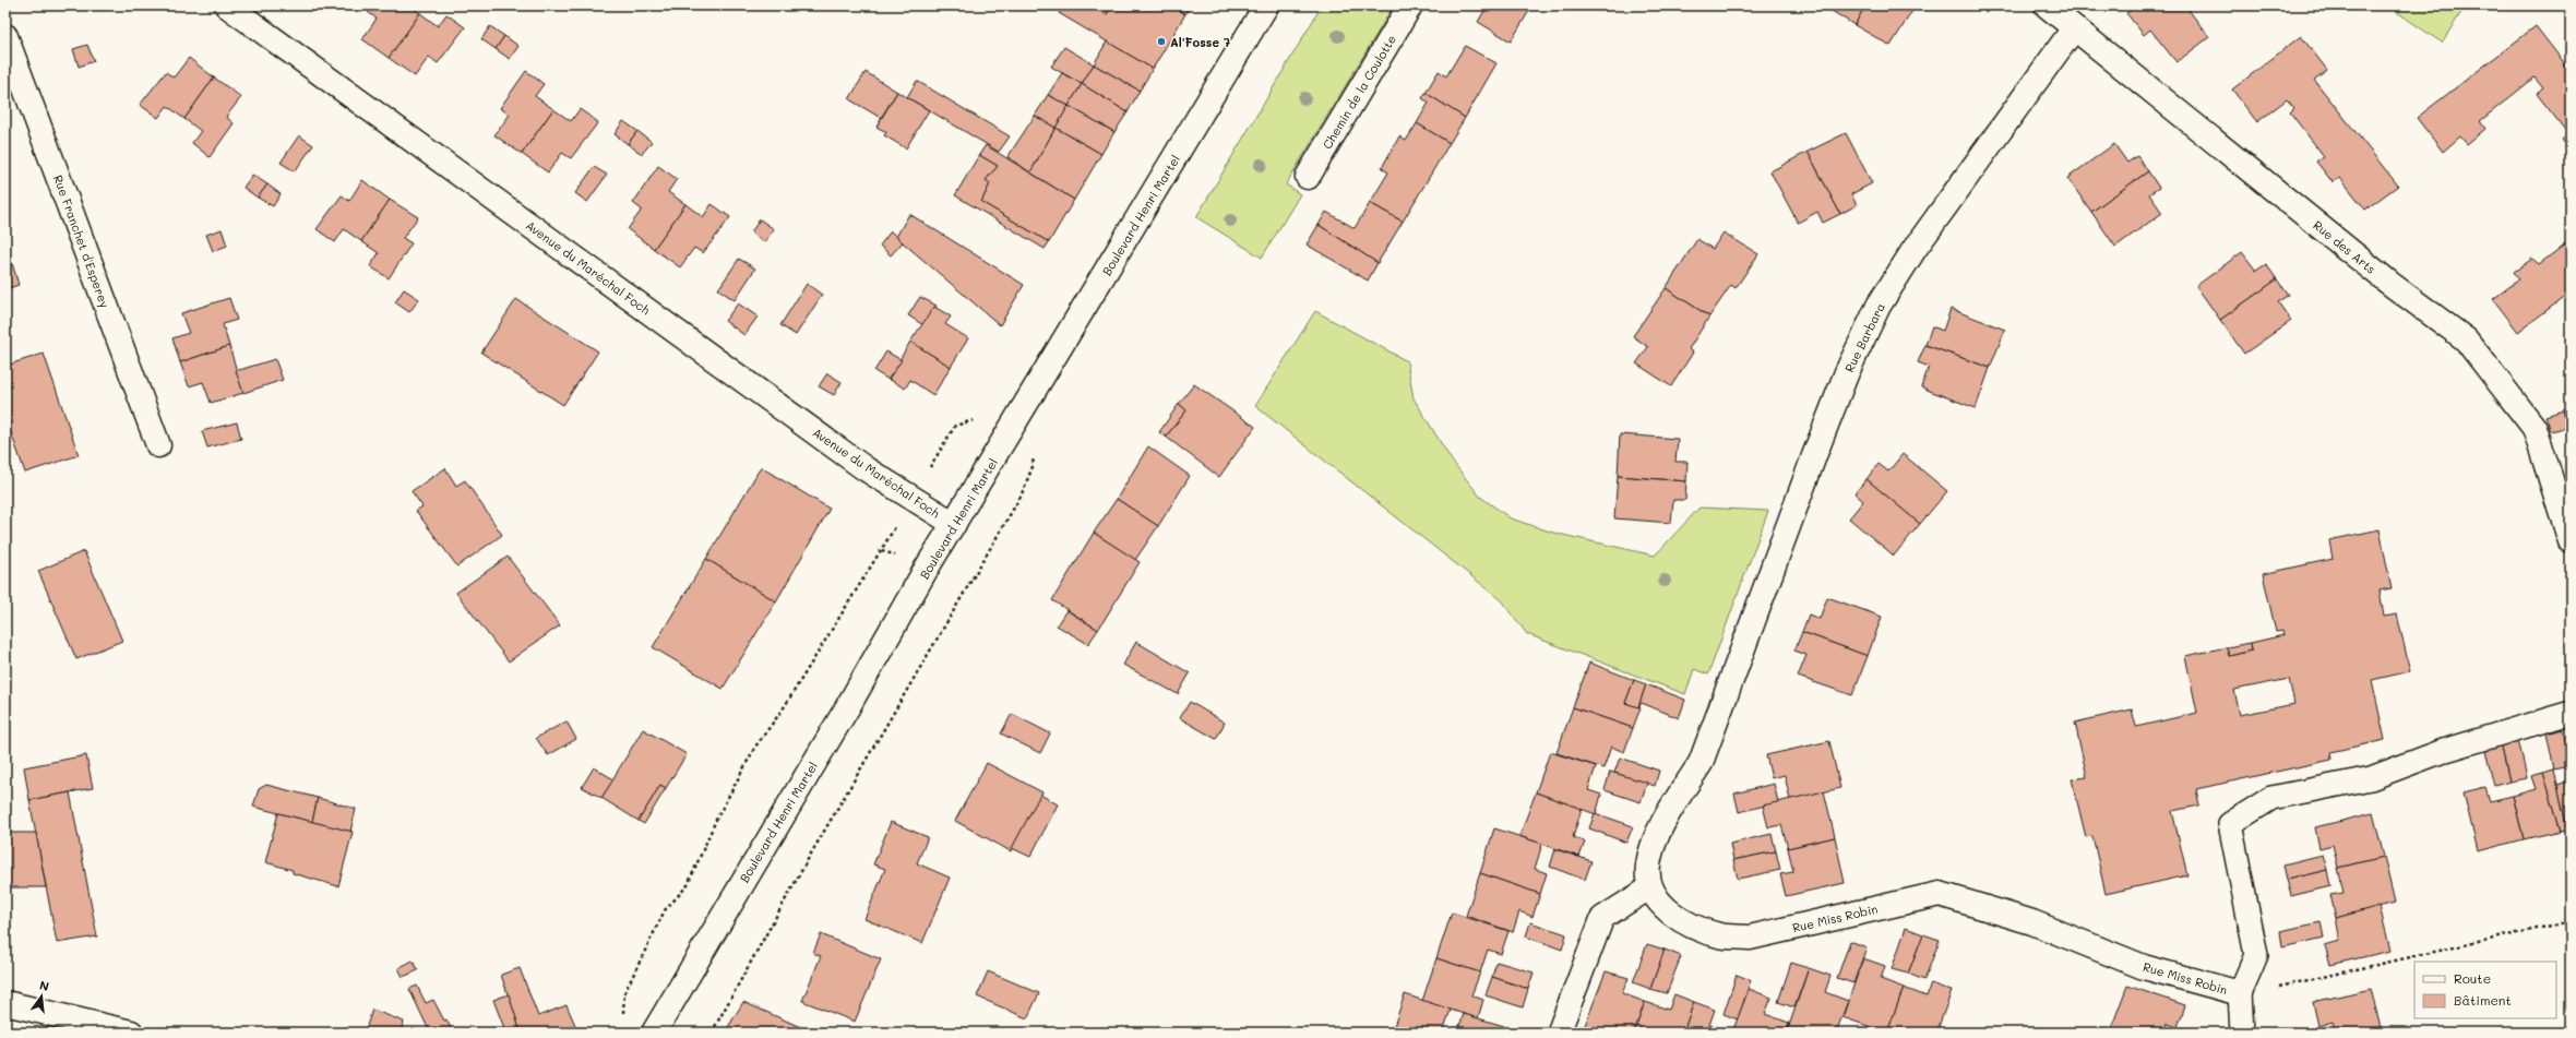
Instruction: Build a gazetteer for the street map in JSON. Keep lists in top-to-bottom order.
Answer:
{
  "streets": {
    "street": [
      "Chemin de la Coulotte",
      "Boulevard Henri Martel",
      "Rue Franchet d'Esperey",
      "Rue des Arts",
      "Avenue du Maréchal Foch",
      "Rue Barbara",
      "Rue Miss Robin"
    ]
  },
  "crossings": [
    ["Boulevard Henri Martel", "Avenue du Maréchal Foch"],
    ["Rue des Arts", "Rue Barbara"],
    ["Rue Barbara", "Rue Miss Robin"]
  ],
  "places": ["Al'Fosse 7"],
  "legend": ["Route", "Bâtiment"],
  "north": "top"
}
